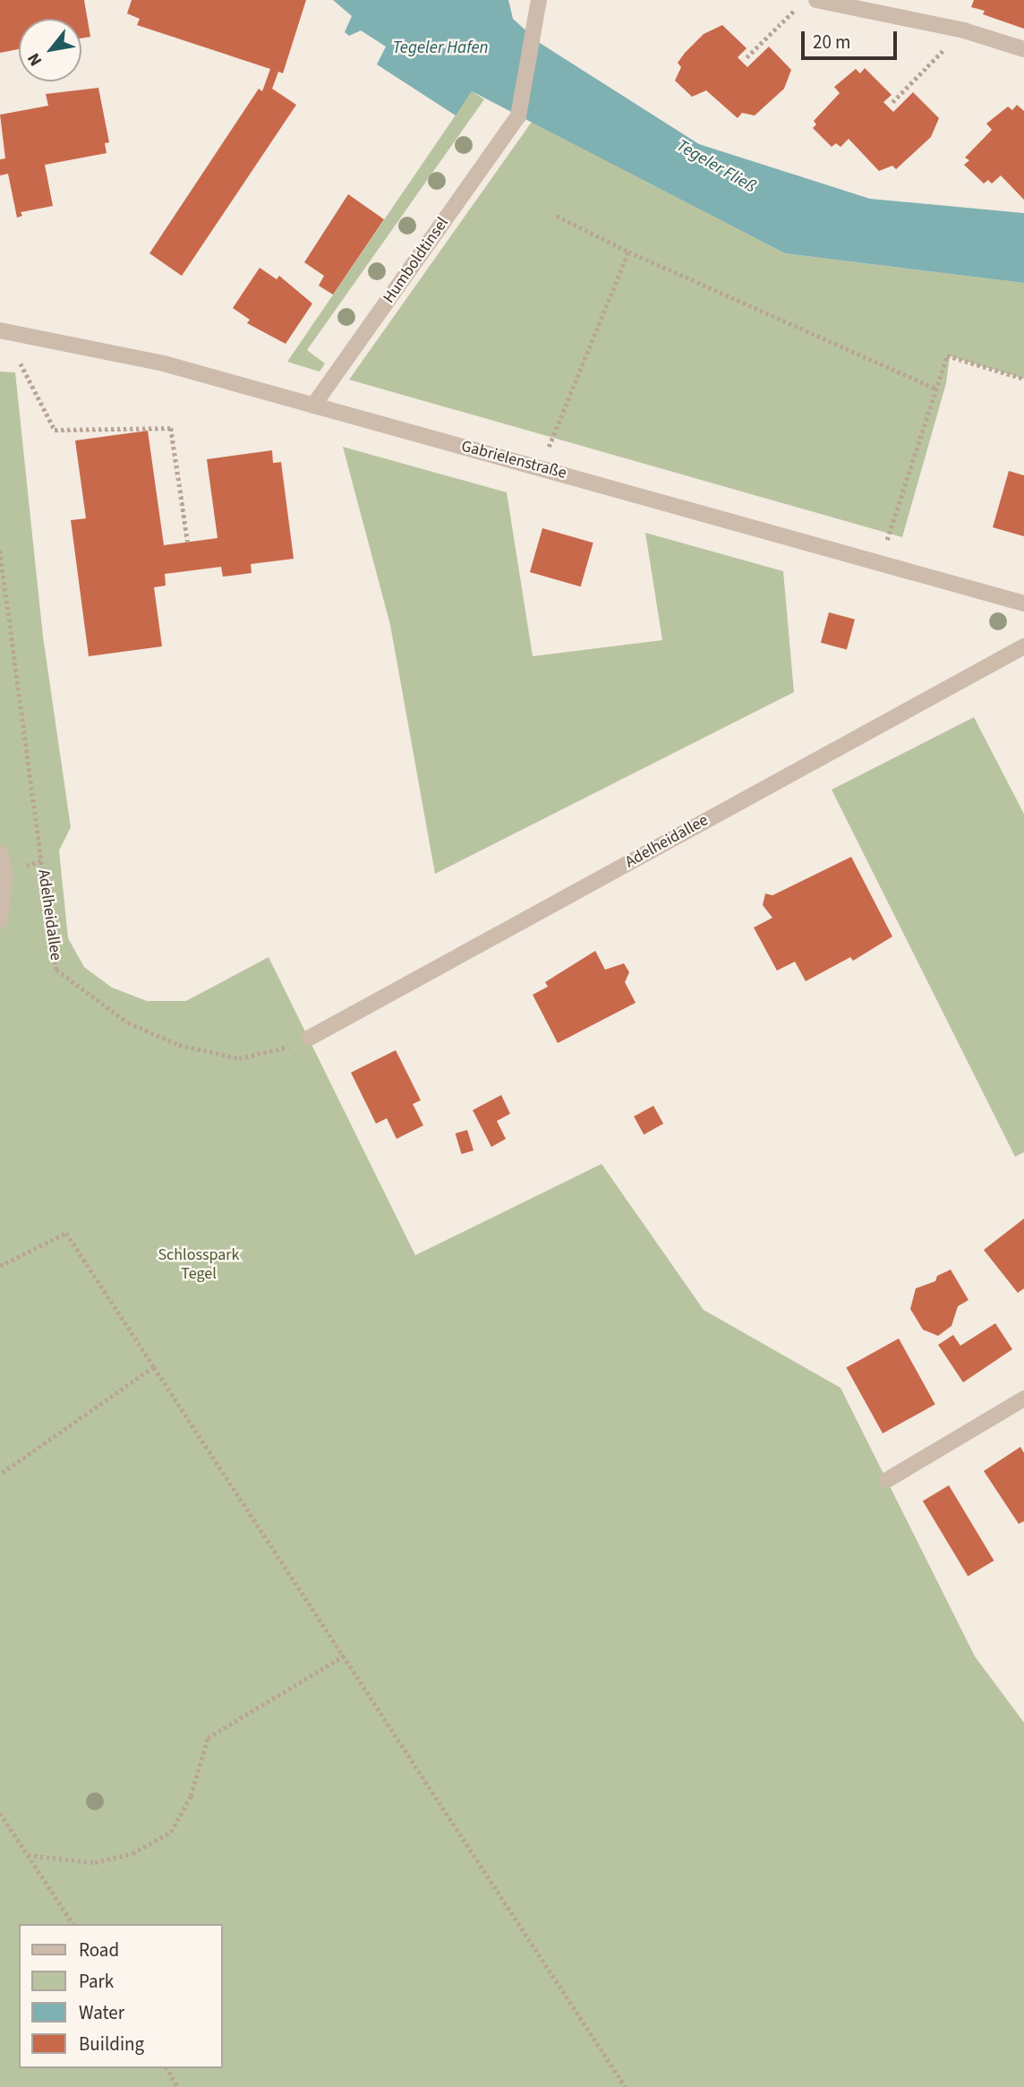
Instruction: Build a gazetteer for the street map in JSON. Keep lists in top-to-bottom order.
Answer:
{
  "streets": {
    "street": ["Humboldtinsel", "Gabrielenstraße", "Adelheidallee"]
  },
  "crossings": [
    ["Humboldtinsel", "Gabrielenstraße"]
  ],
  "water": ["Tegeler Hafen", "Tegeler Fließ"],
  "parks": ["Schlosspark Tegel"],
  "legend": [
    "Road",
    "Park",
    "Water",
    "Building"
  ],
  "scale_bar": "20 m",
  "north": "bottom left"
}
